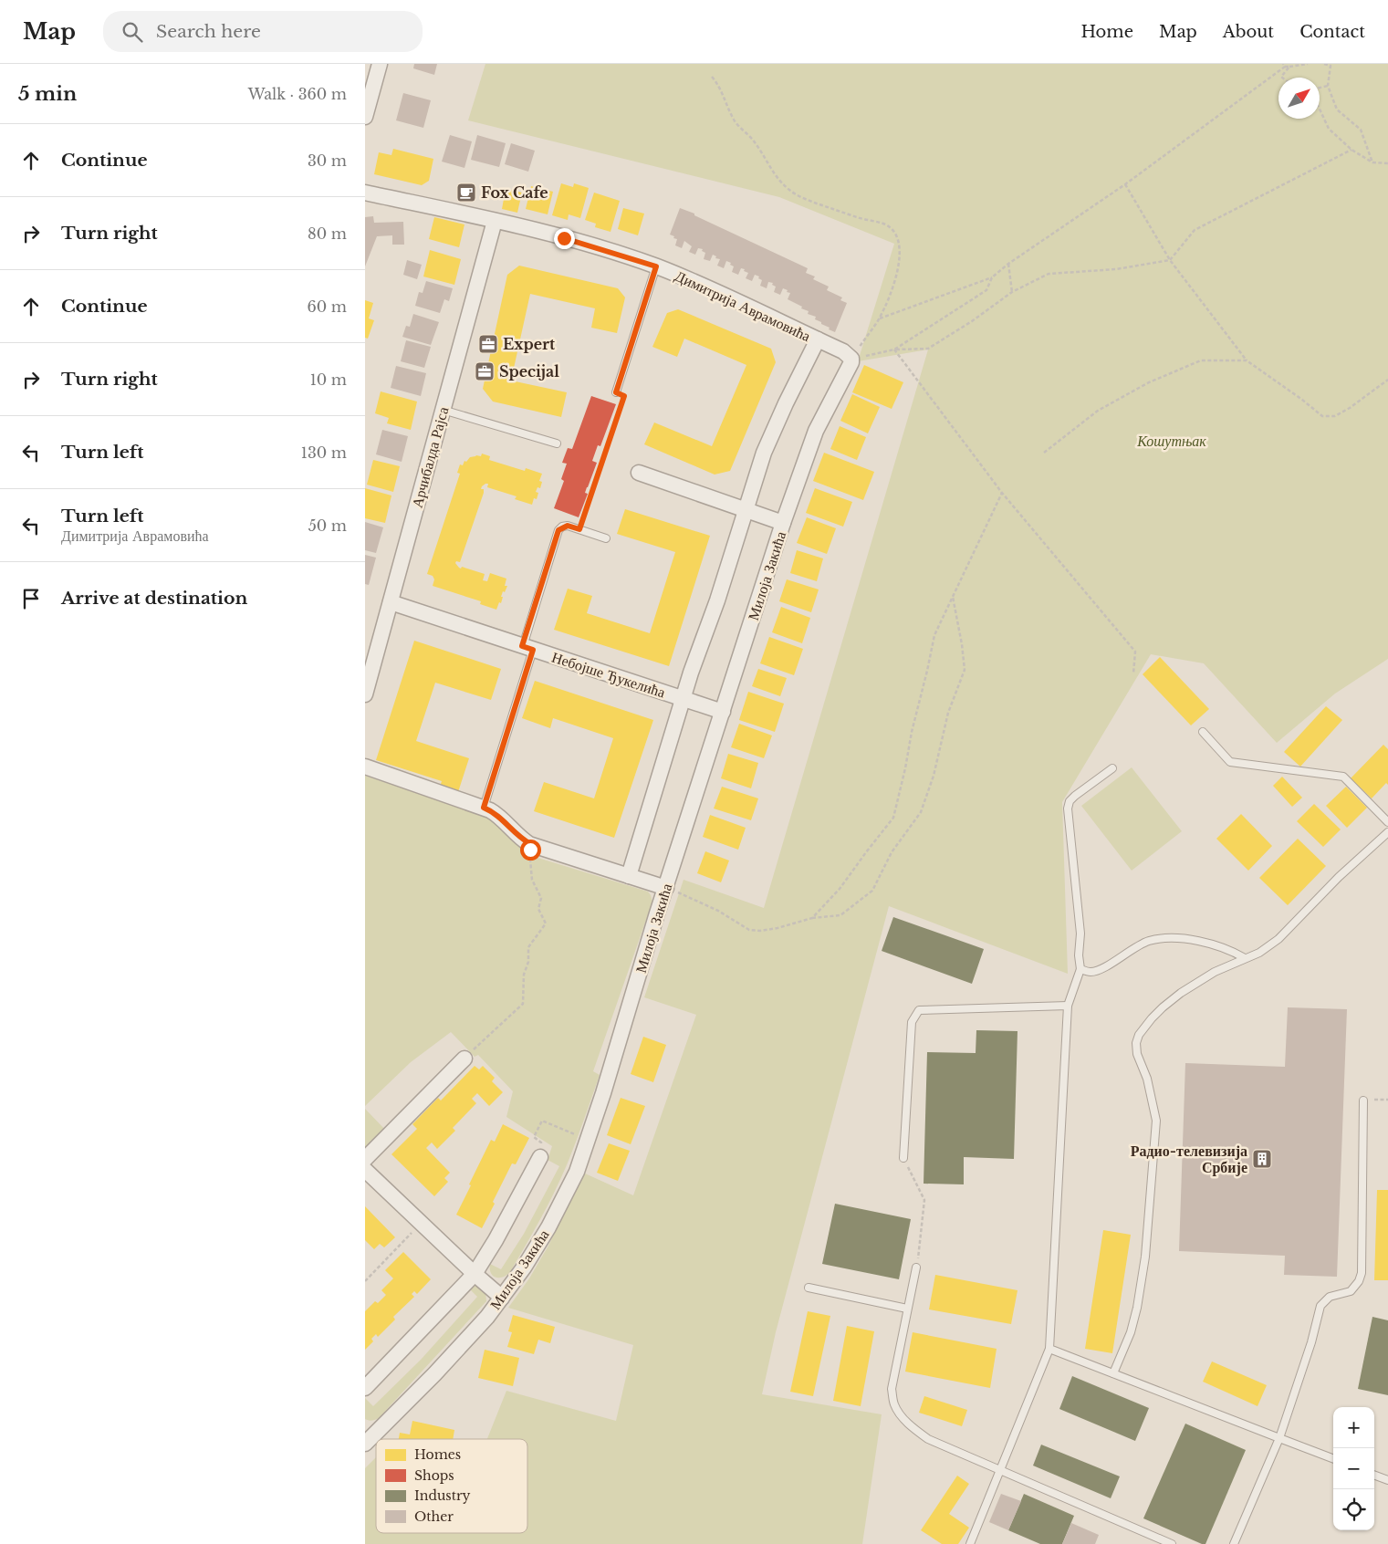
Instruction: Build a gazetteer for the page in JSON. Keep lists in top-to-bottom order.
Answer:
{
  "streets": {
    "street": [
      "Димитрија Аврамовића",
      "Арчибалда Рајса",
      "Милоја Закића",
      "Небојше Ђукелића"
    ]
  },
  "crossings": [
    ["Димитрија Аврамовића", "Арчибалда Рајса"],
    ["Димитрија Аврамовића", "Милоја Закића"],
    ["Арчибалда Рајса", "Небојше Ђукелића"],
    ["Милоја Закића", "Небојше Ђукелића"]
  ],
  "parks": ["Кошутњак"],
  "places": {
    "cafe": ["Fox Cafe"],
    "office": ["Expert", "Specijal"],
    "building": ["Радио-телевизија Србије"]
  },
  "legend": [
    "Homes",
    "Shops",
    "Industry",
    "Other"
  ],
  "north": "top right",
  "page": {
    "header": "Map",
    "search": "Search here",
    "nav": [
      "Home",
      "Map",
      "About",
      "Contact"
    ],
    "heading": ["5 min", "Walk · 360 m"],
    "list": [
      ["Continue", "30 m"],
      ["Turn right", "80 m"],
      ["Continue", "60 m"],
      ["Turn right", "10 m"],
      ["Turn left", "130 m"],
      ["Turn left", "Димитрија Аврамовића", "50 m"],
      "Arrive at destination"
    ],
    "map_buttons": ["+", "−"]
  }
}
